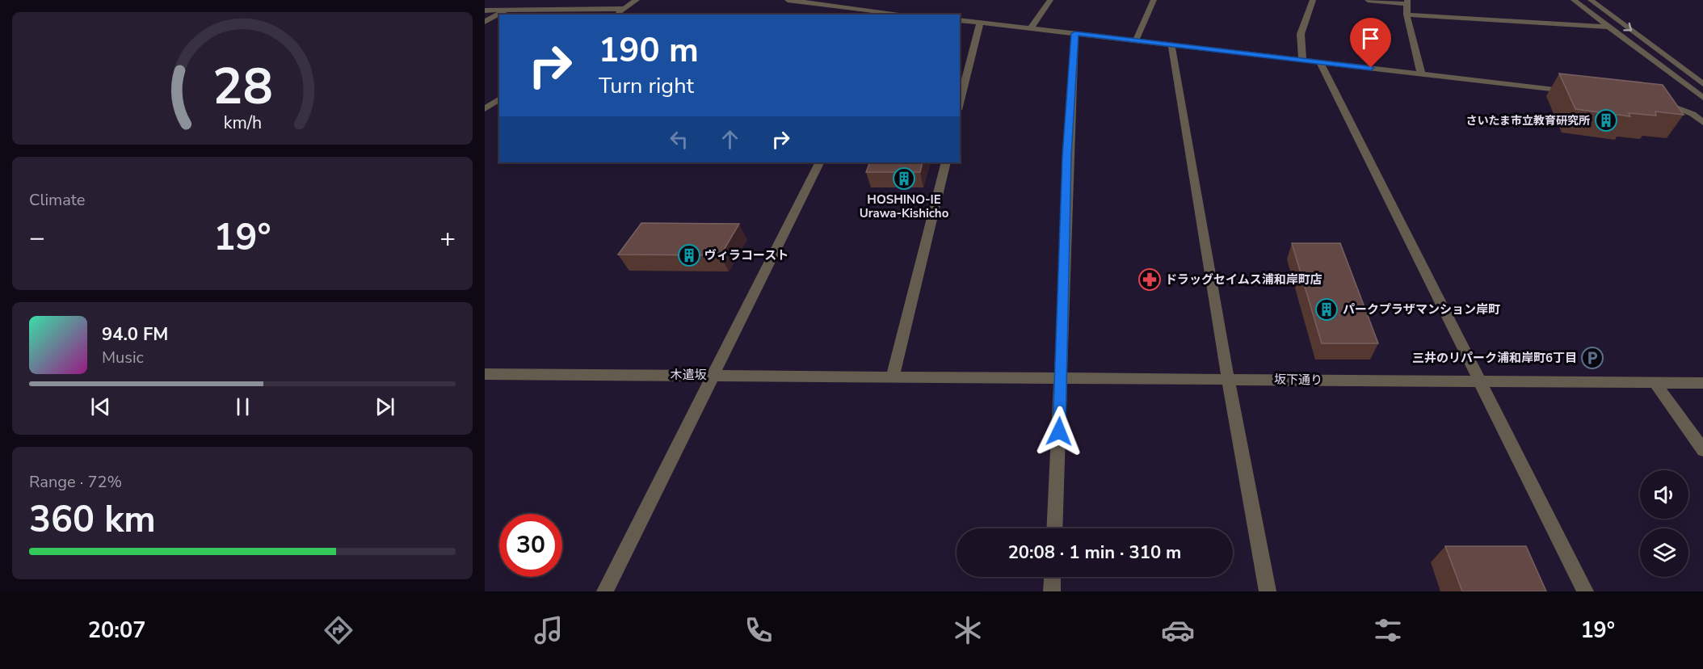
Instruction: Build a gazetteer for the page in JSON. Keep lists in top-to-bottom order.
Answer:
{
  "streets": {
    "street": ["木遣坂", "坂下通り"]
  },
  "crossings": [
    ["木遣坂", "坂下通り"]
  ],
  "places": {
    "building": [
      "さいたま市立教育研究所",
      "HOSHINO-IE Urawa-Kishicho",
      "ヴィラコースト",
      "パークプラザマンション岸町"
    ],
    "pharmacy": ["ドラッグセイムス浦和岸町店"],
    "parking": ["三井のリパーク浦和岸町6丁目"]
  },
  "page": {
    "turn": ["190 m", "Turn right"],
    "tile": [
      "Climate",
      ["Range · 72%", "360 km"]
    ],
    "heat": ["−", "19°", "+"],
    "song": ["94.0 FM", "Music"],
    "limit": "30",
    "trip": "20:08 · 1 min · 310 m",
    "tabs": ["20:07", "19°"],
    "gauge": ["28", "km/h"]
  }
}
